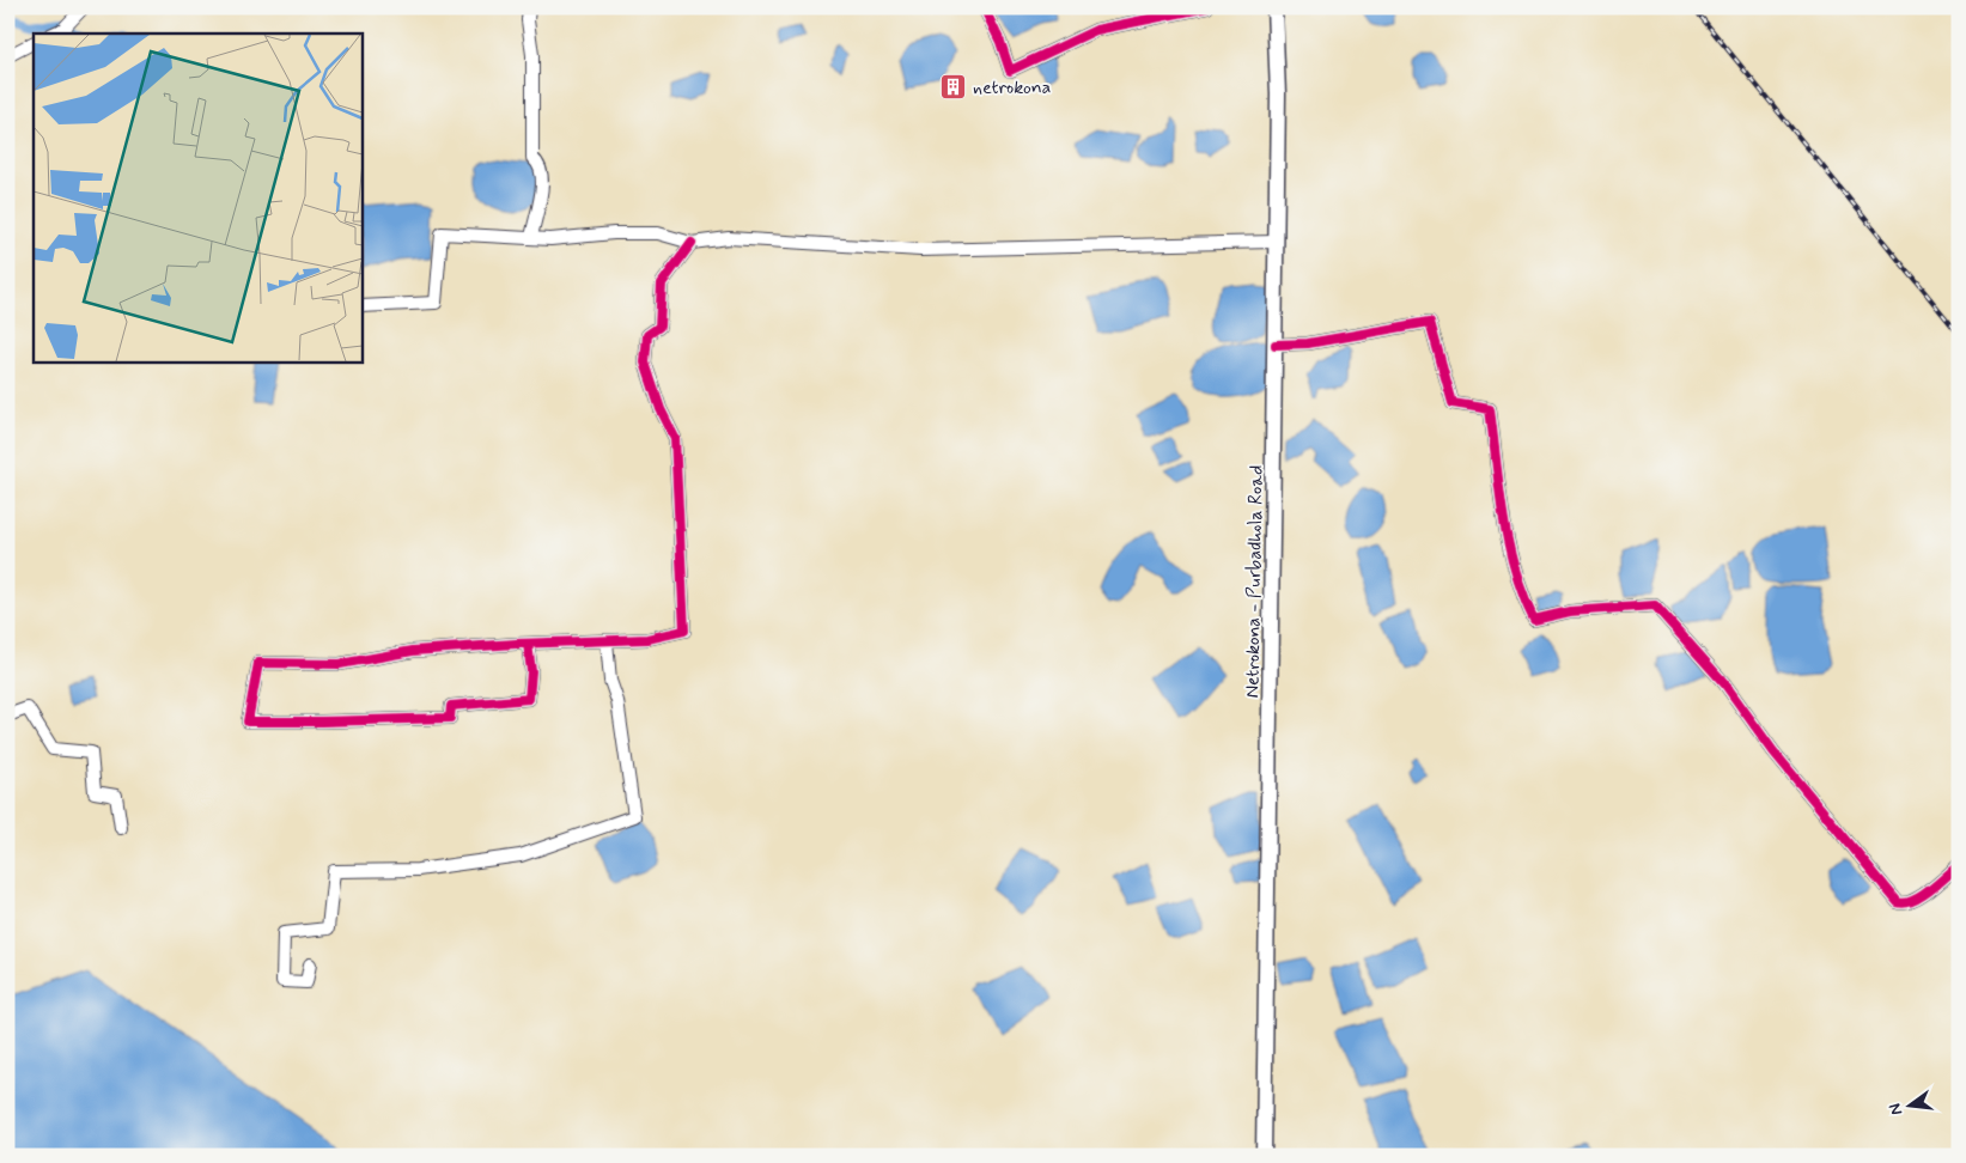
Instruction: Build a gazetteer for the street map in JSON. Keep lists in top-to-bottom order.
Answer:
{
  "streets": {
    "main road": ["Netrokona - Purbadhola Road"]
  },
  "places": {
    "building": ["netrokona"]
  },
  "north": "left"
}
